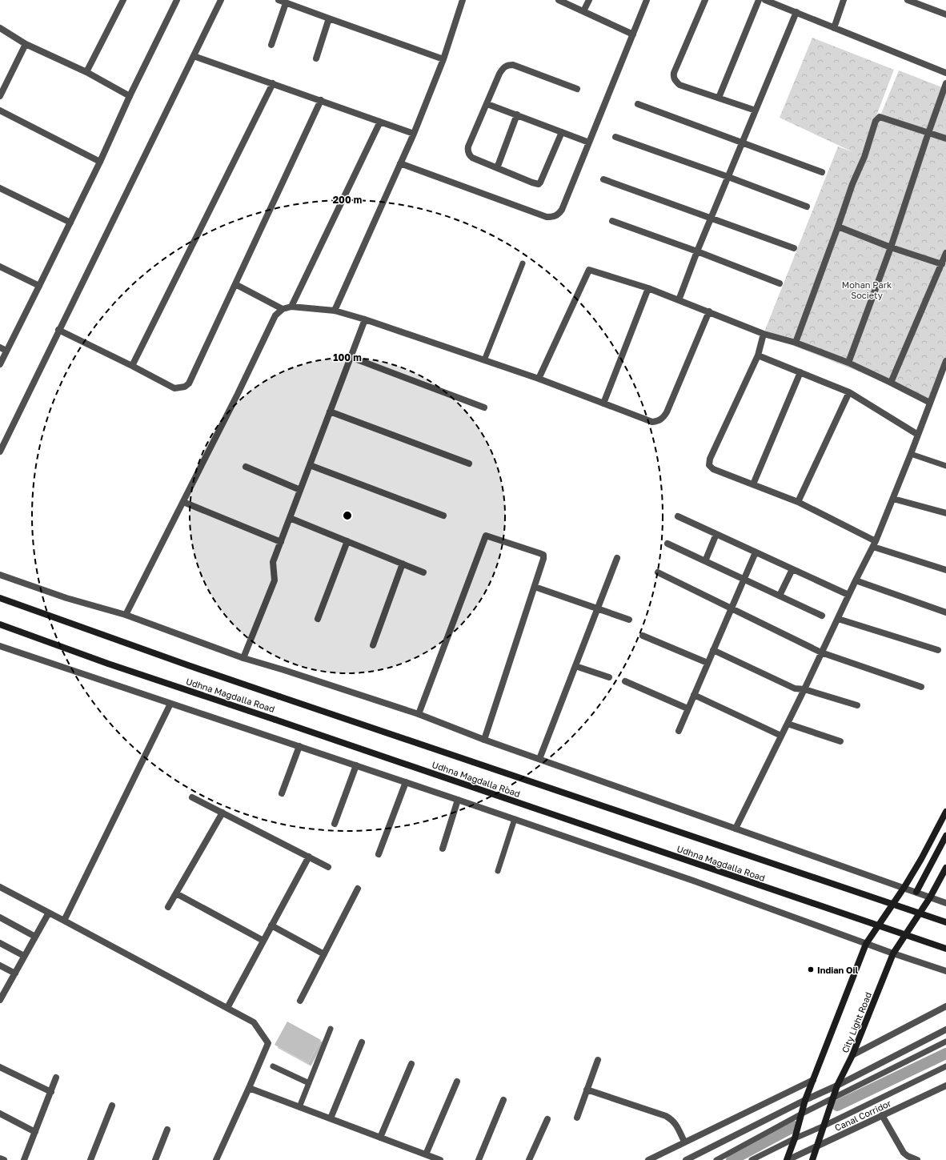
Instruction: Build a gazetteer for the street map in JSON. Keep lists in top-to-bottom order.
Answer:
{
  "streets": {
    "main road": ["Udhna Magdalla Road", "City Light Road"],
    "street": ["Canal Corridor"]
  },
  "crossings": [
    ["City Light Road", "Canal Corridor"]
  ],
  "parks": ["Mohan Park Society"],
  "places": ["Indian Oil"],
  "rings": ["200 m", "100 m"]
}
